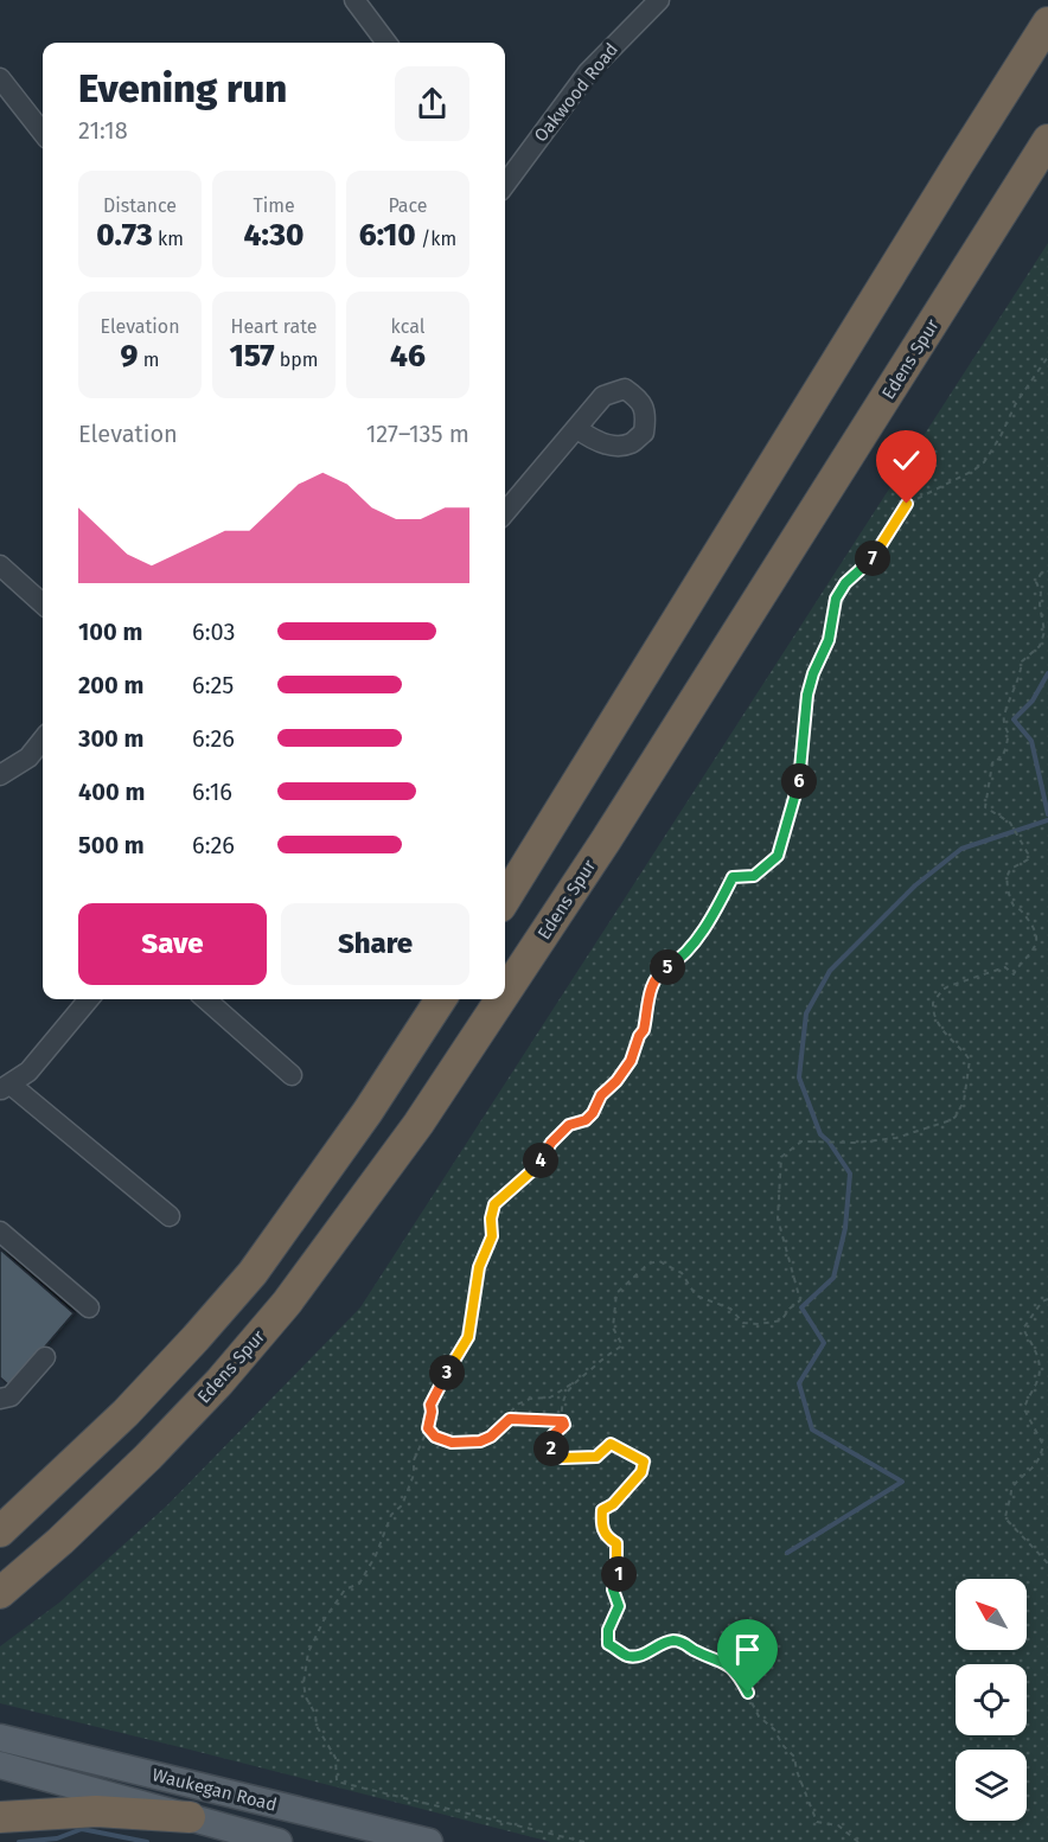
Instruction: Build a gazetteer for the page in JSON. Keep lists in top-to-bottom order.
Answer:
{
  "streets": {
    "highway": ["Edens Spur"],
    "main road": ["Waukegan Road"],
    "street": ["Oakwood Road"]
  },
  "north": "top left",
  "page": {
    "heading": ["Evening run", "21:18"],
    "stats": [
      ["Distance", "0.73 km"],
      ["Time", "4:30"],
      ["Pace", "6:10 /km"],
      ["Elevation", "9 m"],
      ["Heart rate", "157 bpm"],
      ["kcal", "46"]
    ],
    "chart": ["Elevation", "127–135 m"],
    "pins": [
      "7",
      "6",
      "5",
      "4",
      "3",
      "2",
      "1"
    ],
    "list": [
      {
        "name": "100 m",
        "note": "6:03"
      },
      {
        "name": "200 m",
        "note": "6:25"
      },
      {
        "name": "300 m",
        "note": "6:26"
      },
      {
        "name": "400 m",
        "note": "6:16"
      },
      {
        "name": "500 m",
        "note": "6:26"
      }
    ],
    "buttons": ["Save", "Share"]
  }
}
